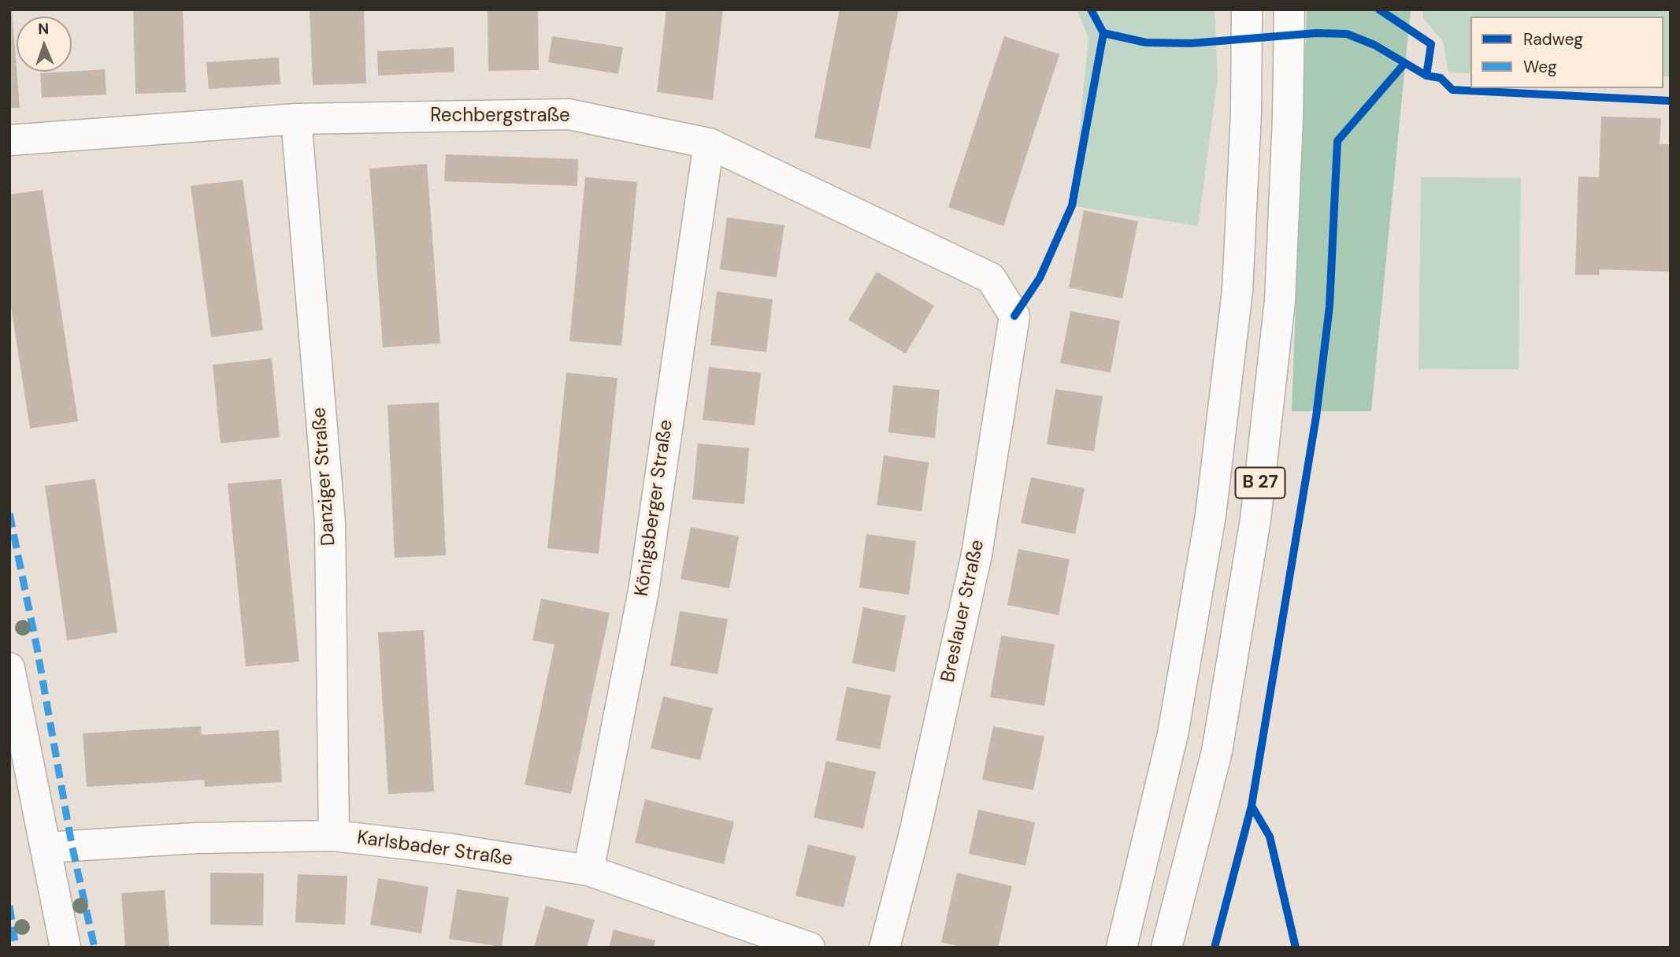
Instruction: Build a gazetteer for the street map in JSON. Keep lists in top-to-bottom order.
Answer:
{
  "streets": {
    "main road": [
      "Rechbergstraße",
      "Danziger Straße",
      "B 27",
      "Königsberger Straße",
      "Breslauer Straße",
      "Karlsbader Straße"
    ]
  },
  "crossings": [
    ["Rechbergstraße", "Danziger Straße"],
    ["Rechbergstraße", "Königsberger Straße"],
    ["Rechbergstraße", "Breslauer Straße"],
    ["Danziger Straße", "Karlsbader Straße"],
    ["Königsberger Straße", "Karlsbader Straße"]
  ],
  "legend": ["Radweg", "Weg"],
  "north": "top"
}
